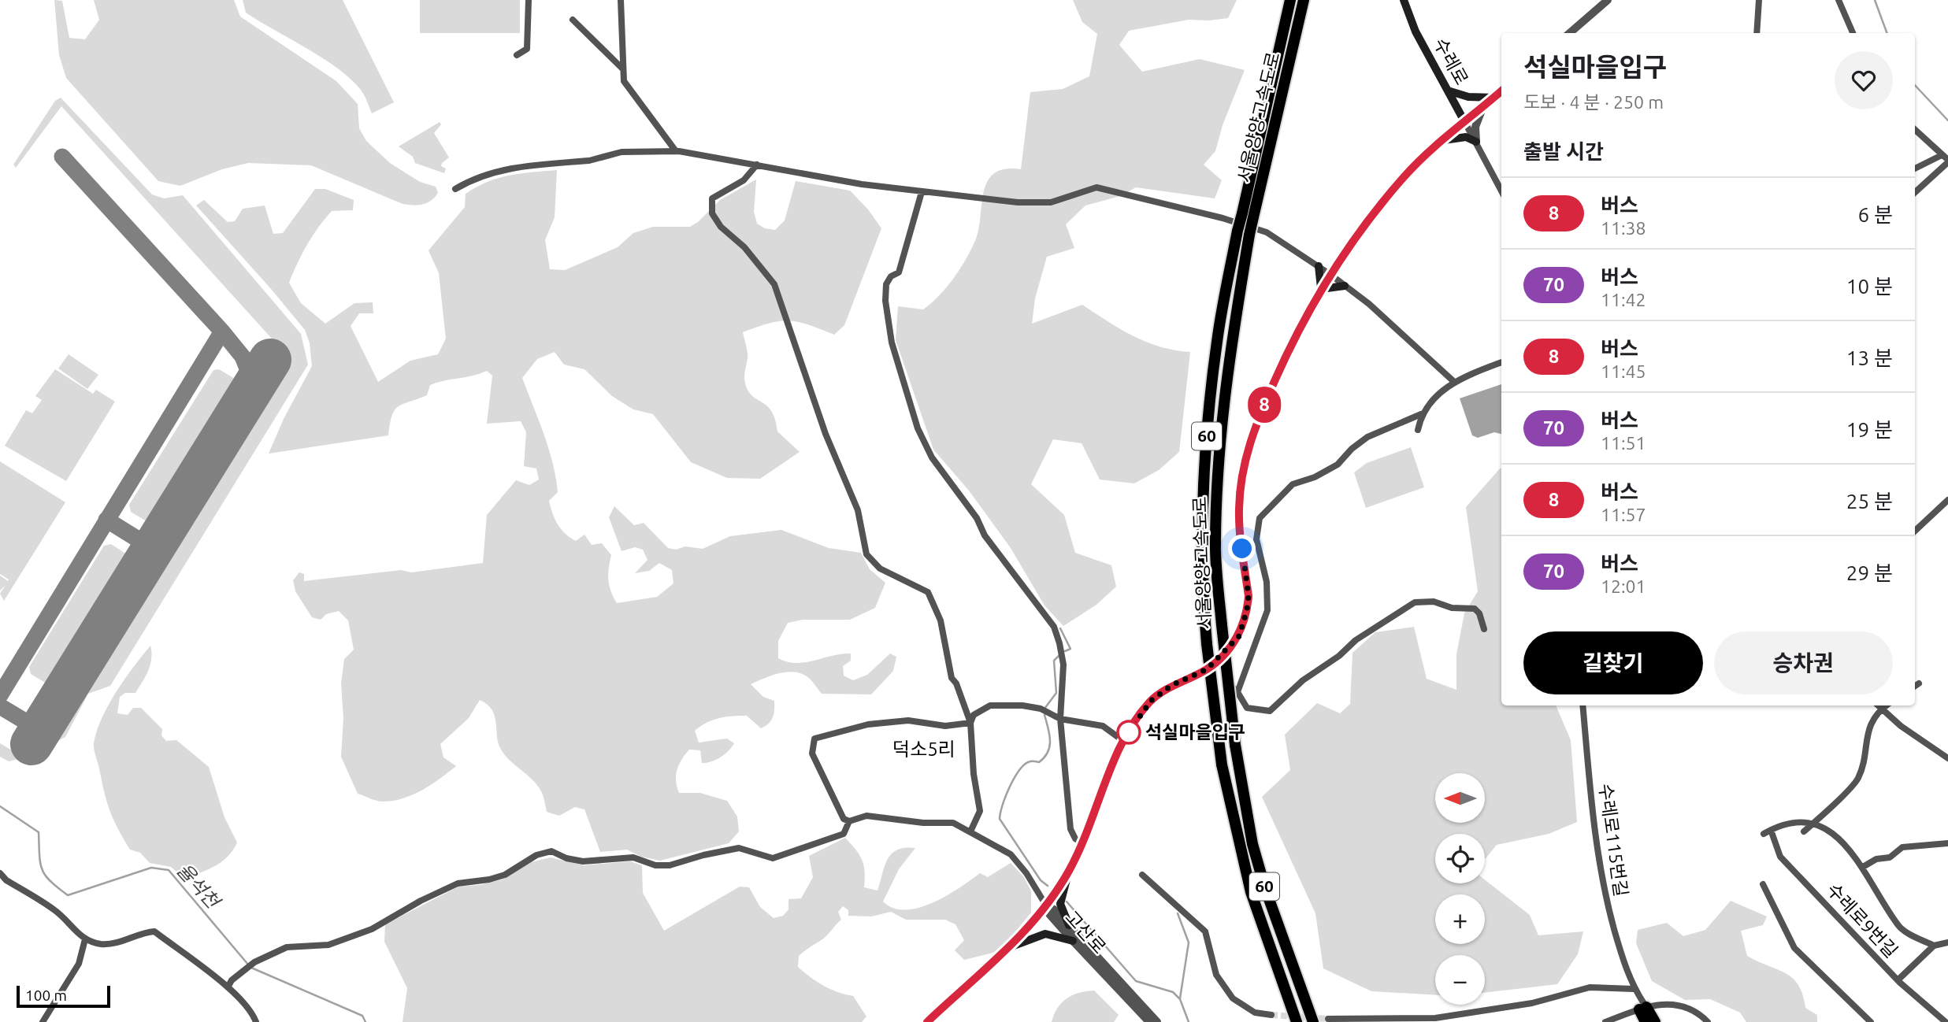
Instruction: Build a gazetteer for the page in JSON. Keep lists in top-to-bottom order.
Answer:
{
  "streets": {
    "highway": ["서울양양고속도로", "60"],
    "main road": ["수레로"],
    "street": ["수레로115번길", "수레로9번길", "고산로"]
  },
  "districts": ["덕소5리"],
  "water": ["율석천"],
  "places": ["석실마을입구"],
  "lines": ["bus line 8"],
  "scale_bar": "100 m",
  "north": "left",
  "page": {
    "on_map": "8",
    "heading": [
      ["석실마을입구", "도보 · 4 분 · 250 m"],
      "출발 시간"
    ],
    "list": [
      {
        "mark": "8",
        "name": "버스",
        "note": "11:38",
        "value": "6 분"
      },
      {
        "mark": "70",
        "name": "버스",
        "note": "11:42",
        "value": "10 분"
      },
      {
        "mark": "8",
        "name": "버스",
        "note": "11:45",
        "value": "13 분"
      },
      {
        "mark": "70",
        "name": "버스",
        "note": "11:51",
        "value": "19 분"
      },
      {
        "mark": "8",
        "name": "버스",
        "note": "11:57",
        "value": "25 분"
      },
      {
        "mark": "70",
        "name": "버스",
        "note": "12:01",
        "value": "29 분"
      }
    ],
    "buttons": ["길찾기", "승차권"],
    "map_buttons": ["+", "−"],
    "scale": "100 m"
  }
}
